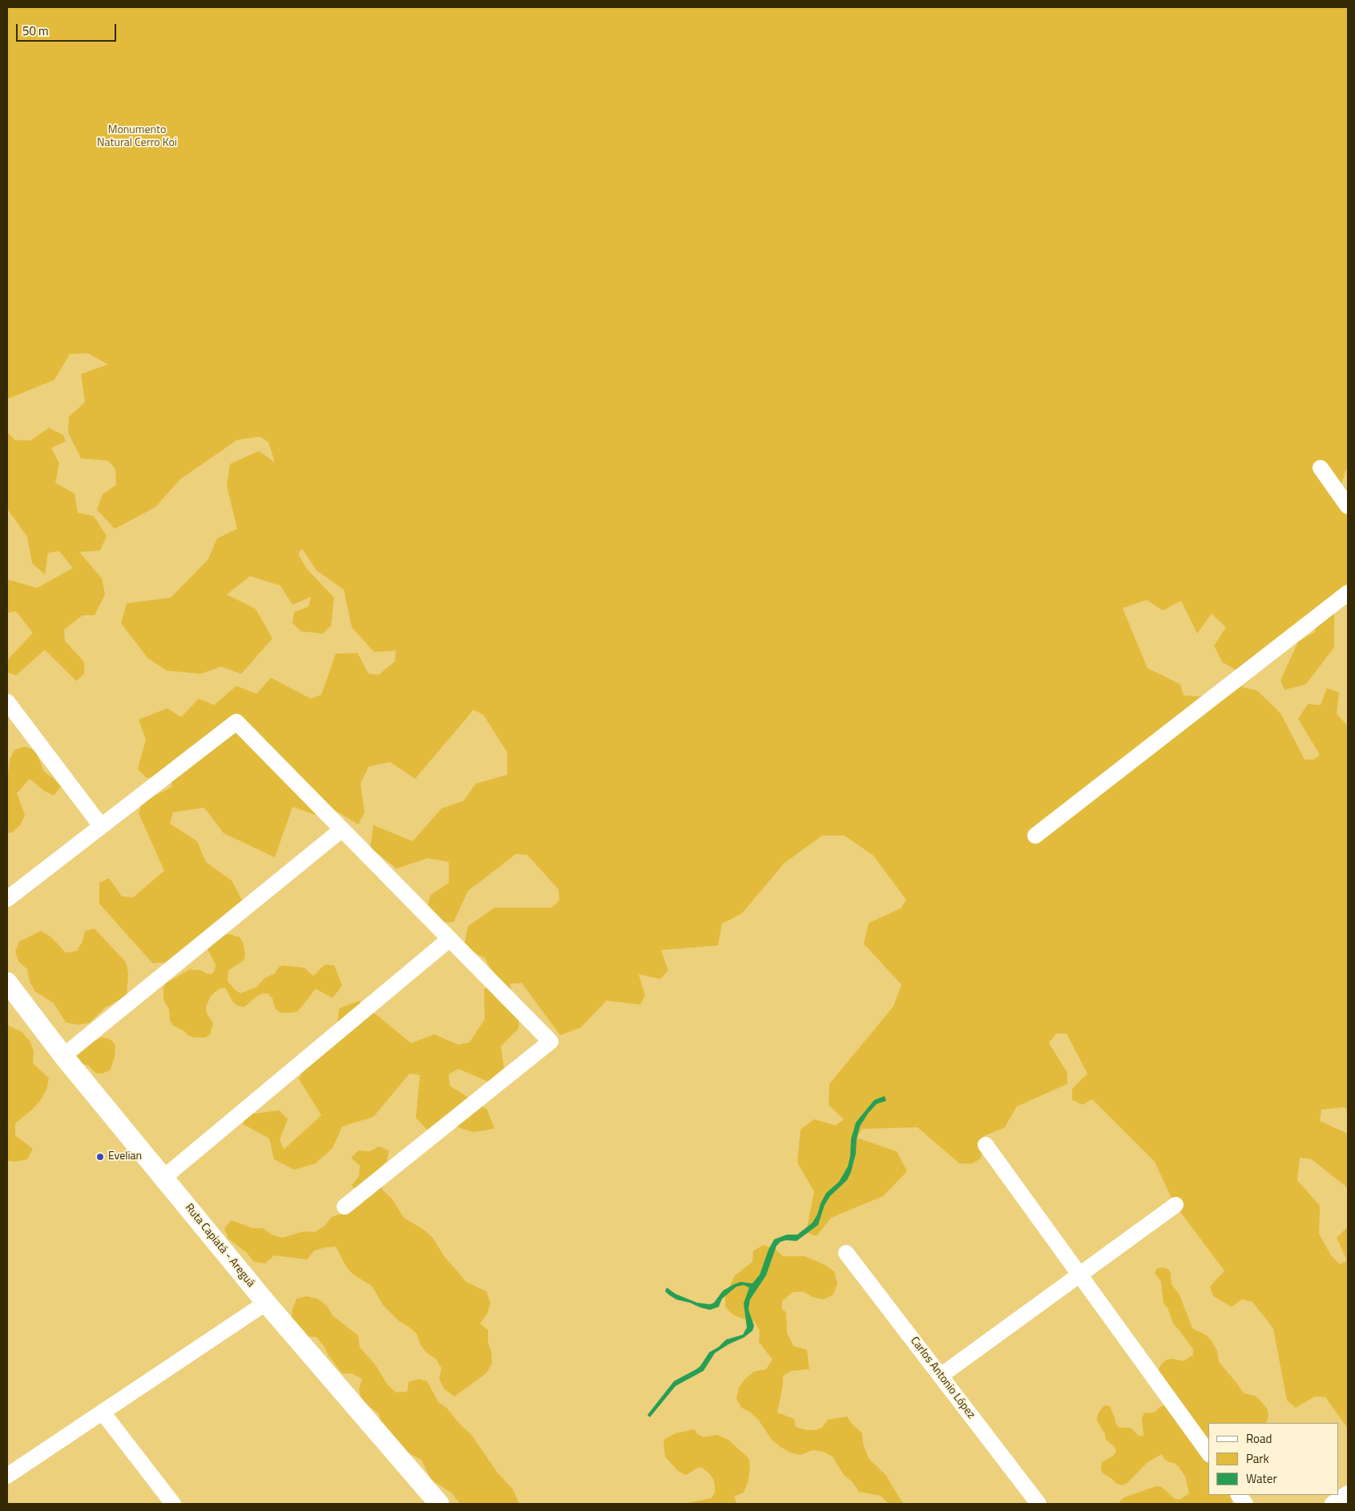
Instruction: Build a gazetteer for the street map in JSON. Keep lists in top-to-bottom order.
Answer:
{
  "streets": {
    "main road": ["Ruta Capiatá - Areguá"],
    "street": ["Carlos Antonio López"]
  },
  "parks": ["Monumento Natural Cerro Koi"],
  "places": ["Evelian"],
  "legend": ["Road", "Park", "Water"],
  "scale_bar": "50 m"
}
